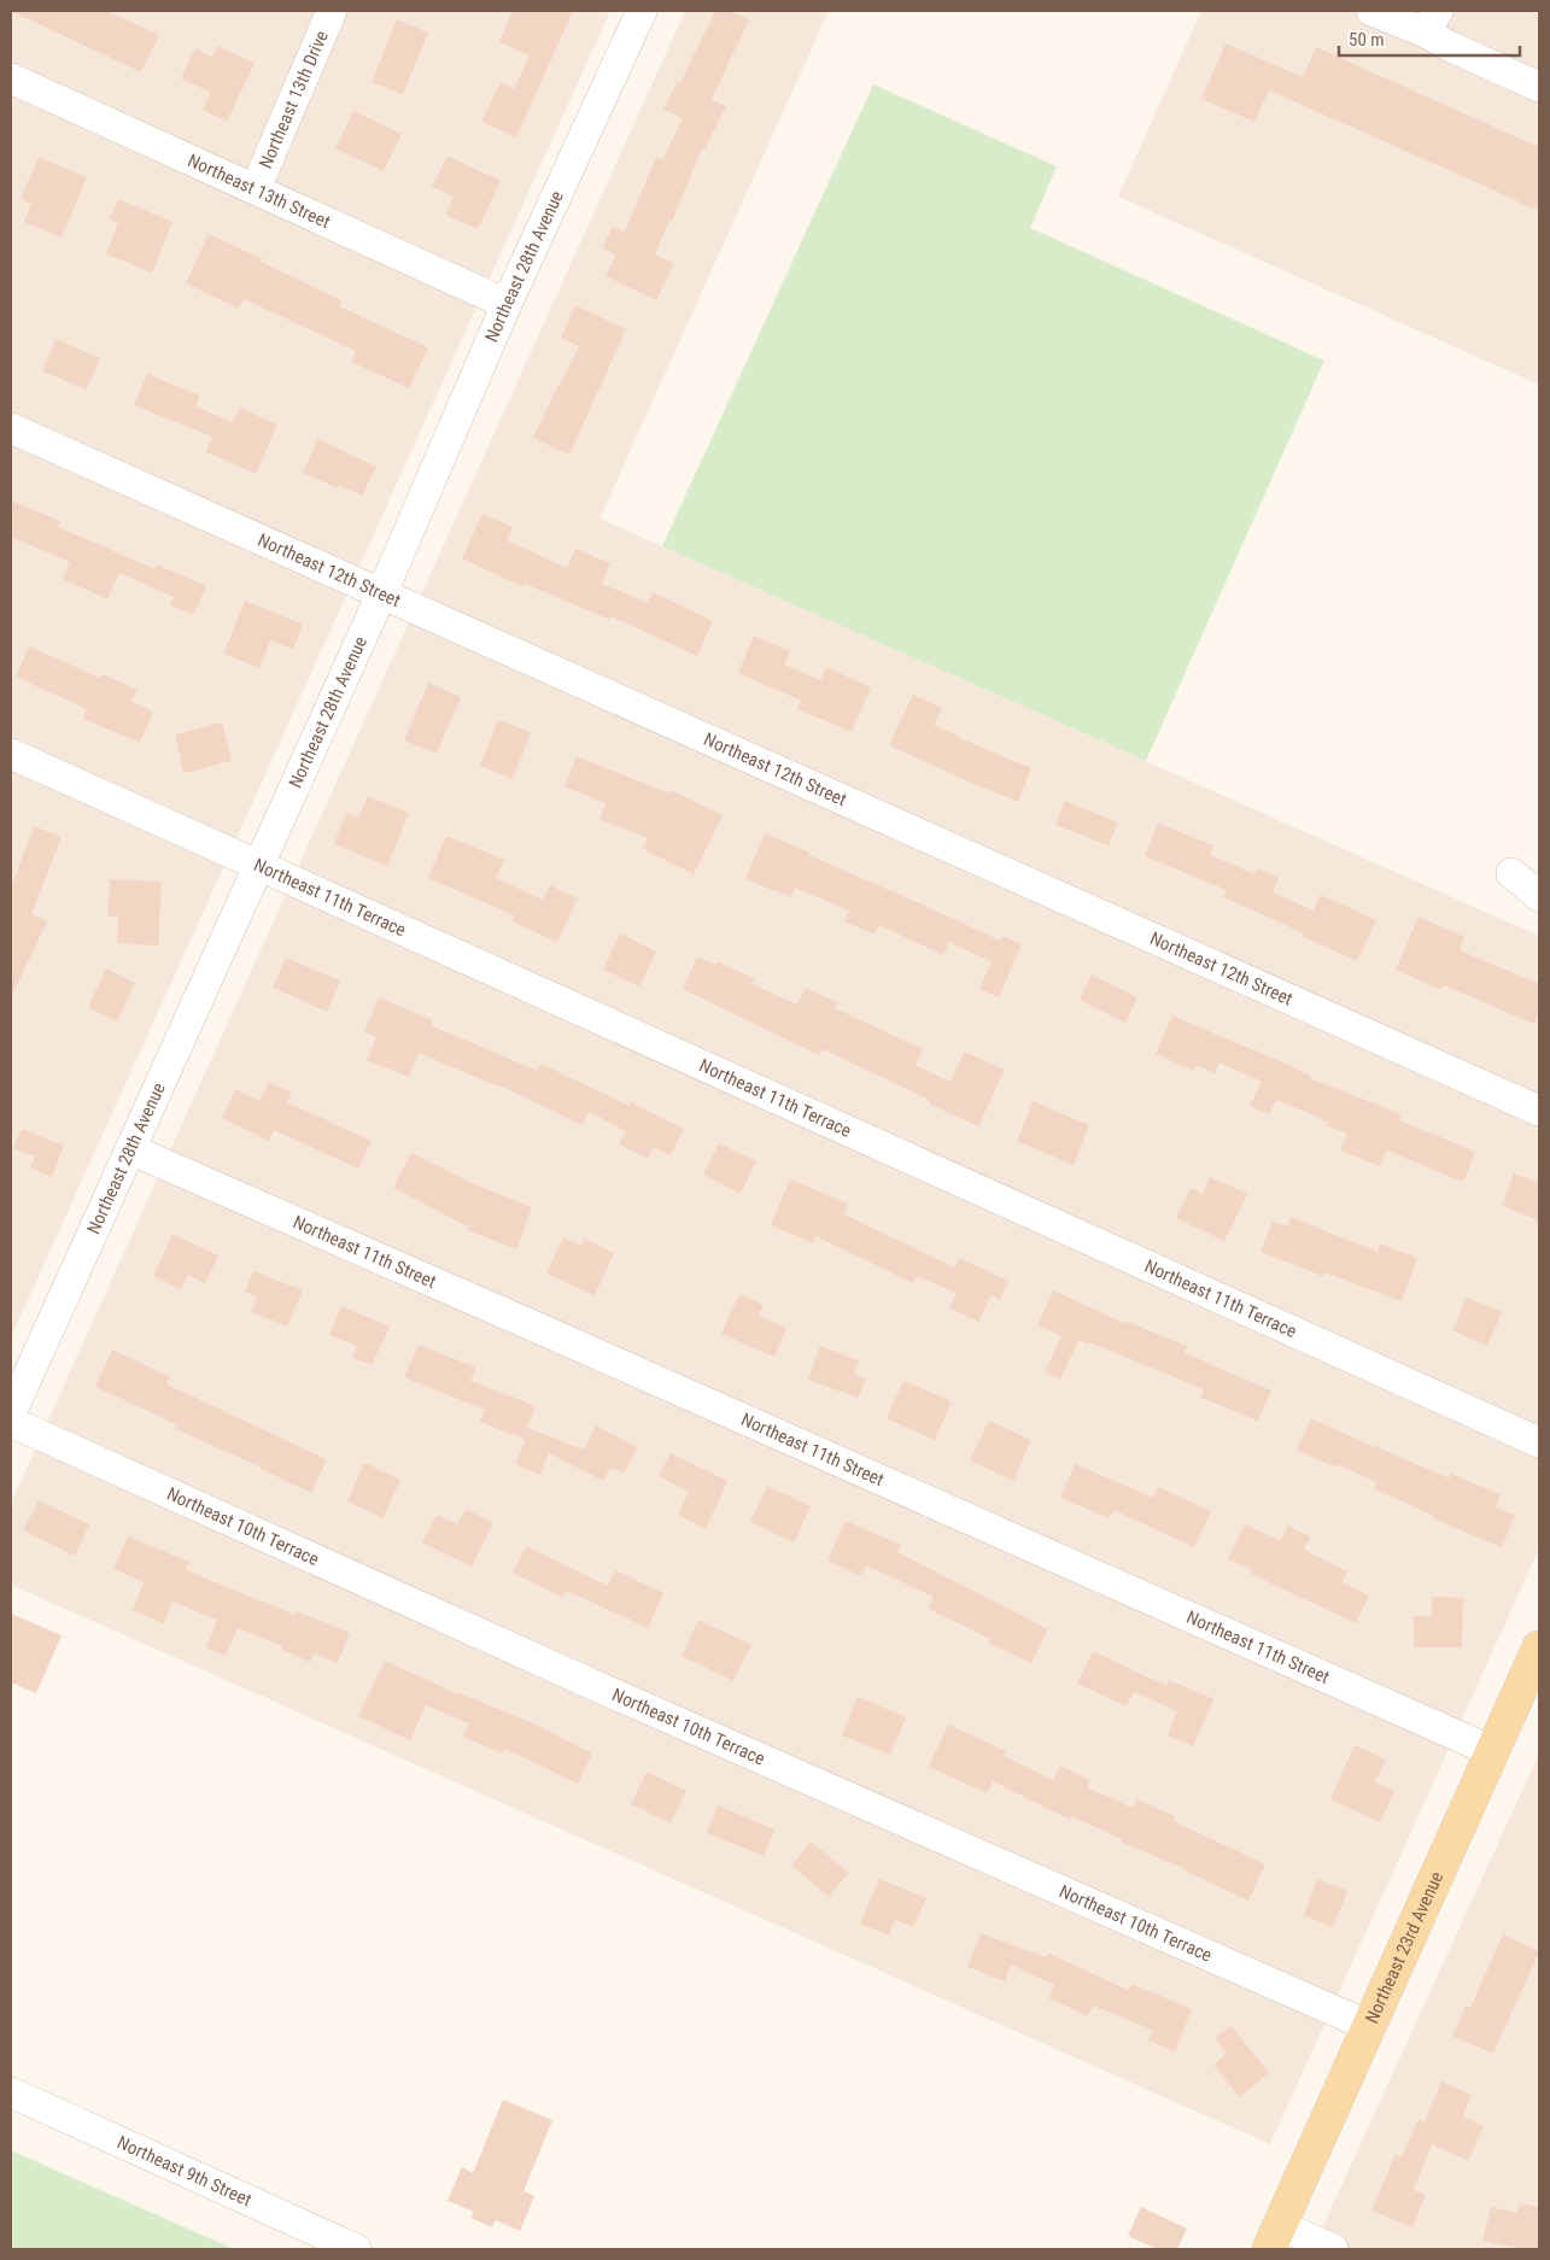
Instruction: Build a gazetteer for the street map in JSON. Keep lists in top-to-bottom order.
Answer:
{
  "streets": {
    "main road": ["Northeast 23rd Avenue"],
    "street": [
      "Northeast 13th Drive",
      "Northeast 13th Street",
      "Northeast 28th Avenue",
      "Northeast 12th Street",
      "Northeast 11th Terrace",
      "Northeast 11th Street",
      "Northeast 10th Terrace",
      "Northeast 9th Street"
    ]
  },
  "crossings": [
    ["Northeast 13th Drive", "Northeast 13th Street"],
    ["Northeast 13th Street", "Northeast 28th Avenue"],
    ["Northeast 28th Avenue", "Northeast 12th Street"],
    ["Northeast 28th Avenue", "Northeast 11th Terrace"],
    ["Northeast 28th Avenue", "Northeast 11th Street"],
    ["Northeast 11th Street", "Northeast 23rd Avenue"],
    ["Northeast 10th Terrace", "Northeast 23rd Avenue"]
  ],
  "scale_bar": "50 m"
}
